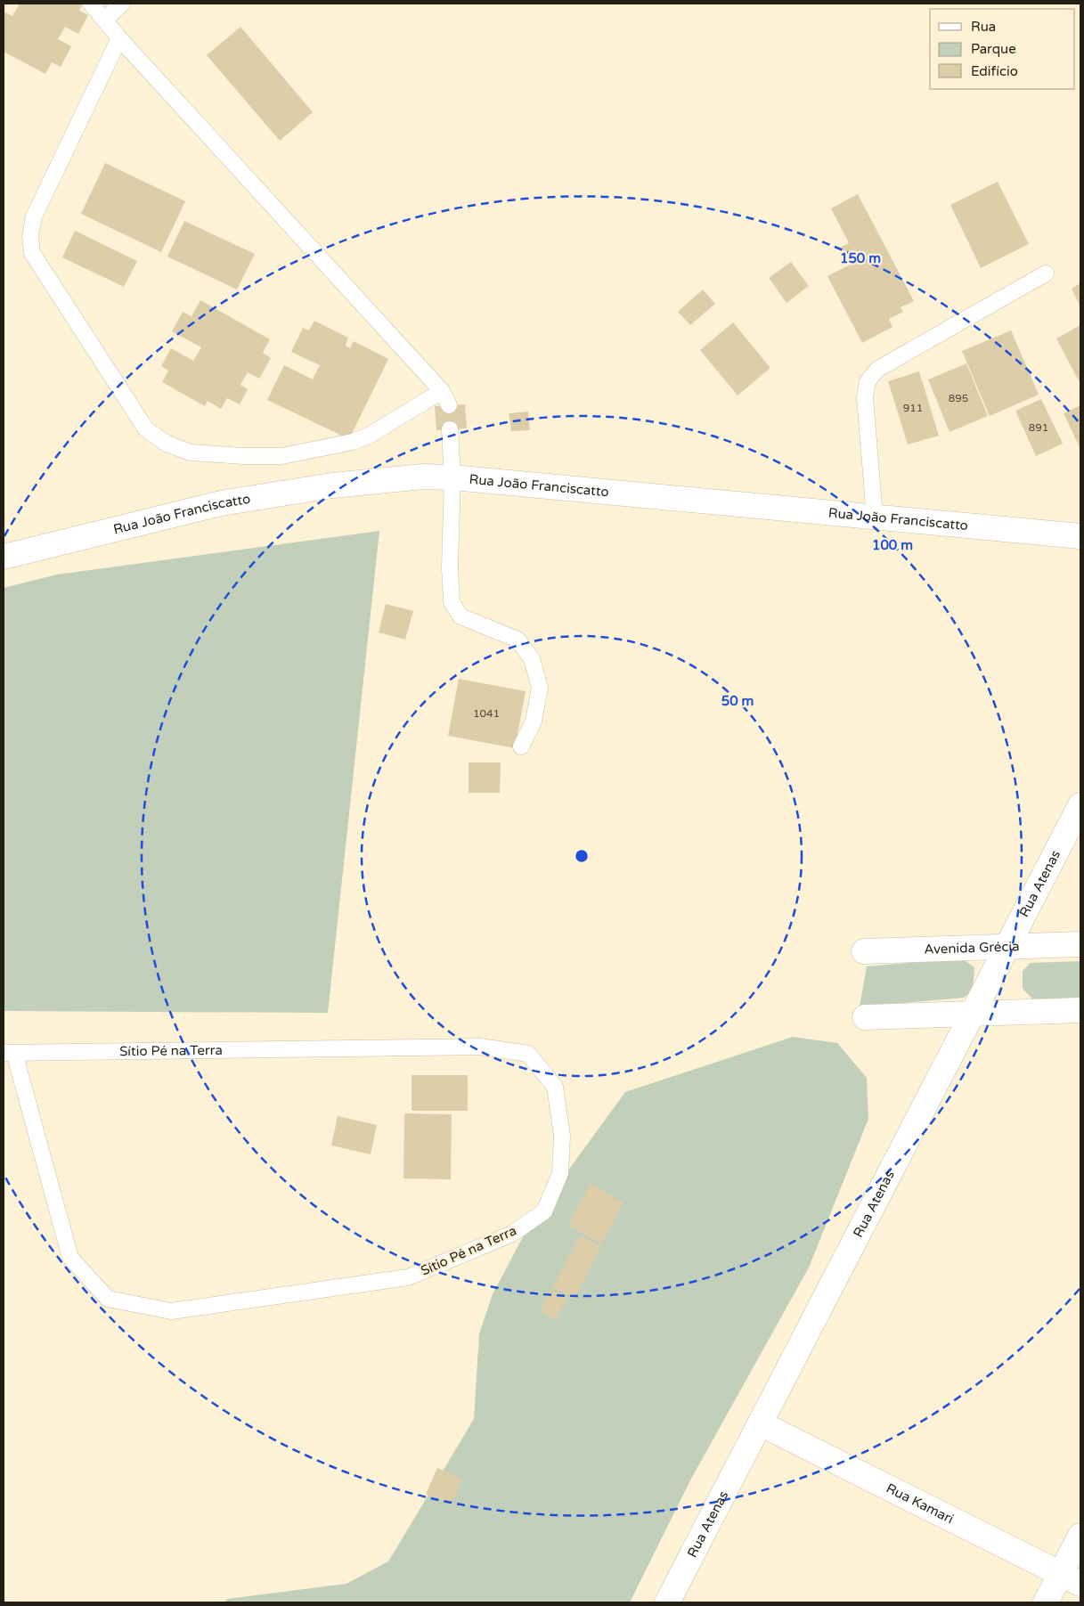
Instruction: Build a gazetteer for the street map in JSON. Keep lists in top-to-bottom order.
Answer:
{
  "streets": {
    "street": [
      "Rua João Franciscatto",
      "Rua Atenas",
      "Avenida Grécia",
      "Rua Kamari"
    ],
    "lane": ["Sítio Pé na Terra"]
  },
  "crossings": [
    ["Rua Atenas", "Avenida Grécia"],
    ["Rua Atenas", "Rua Kamari"]
  ],
  "house_numbers": [
    "895",
    "911",
    "891",
    "1041"
  ],
  "legend": ["Rua", "Parque", "Edifício"],
  "rings": ["150 m", "100 m", "50 m"]
}
